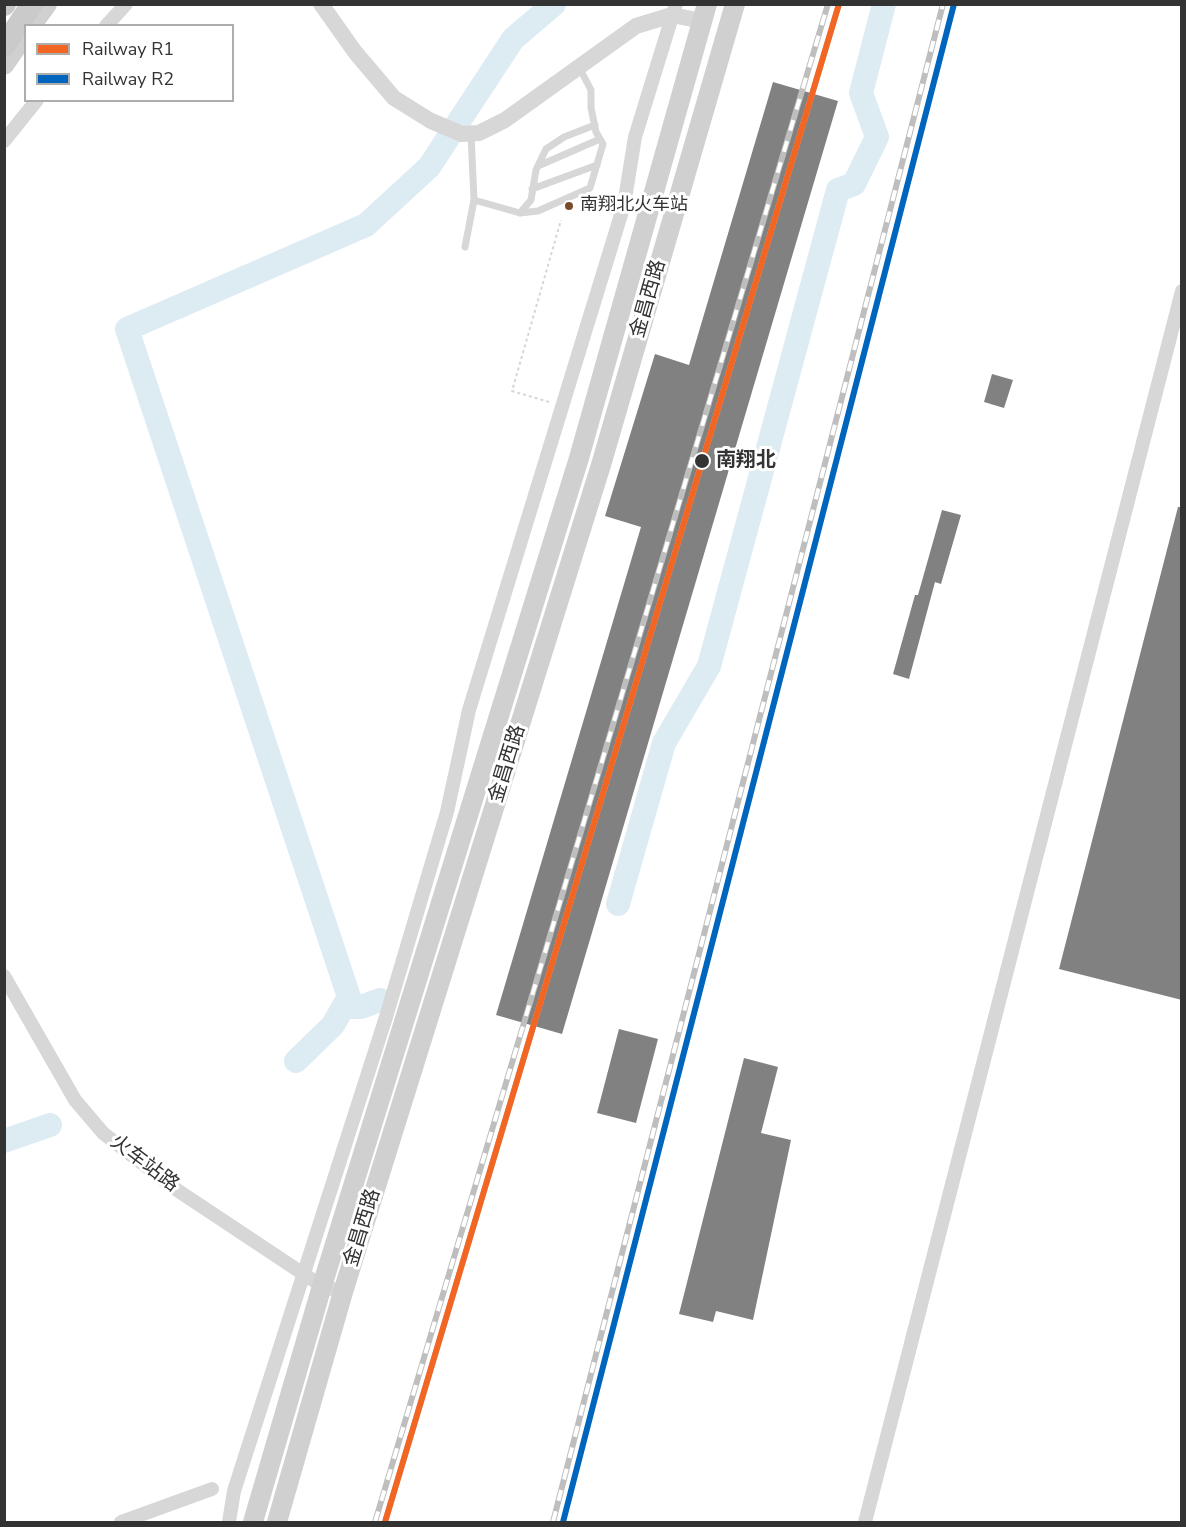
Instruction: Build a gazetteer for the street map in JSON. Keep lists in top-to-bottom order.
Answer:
{
  "streets": {
    "main road": ["金昌西路"],
    "street": ["火车站路"]
  },
  "crossings": [
    ["金昌西路", "火车站路"]
  ],
  "places": ["南翔北火车站", "南翔北"],
  "lines": ["rail line R1", "rail line R2"],
  "legend": ["Railway R1", "Railway R2"]
}
